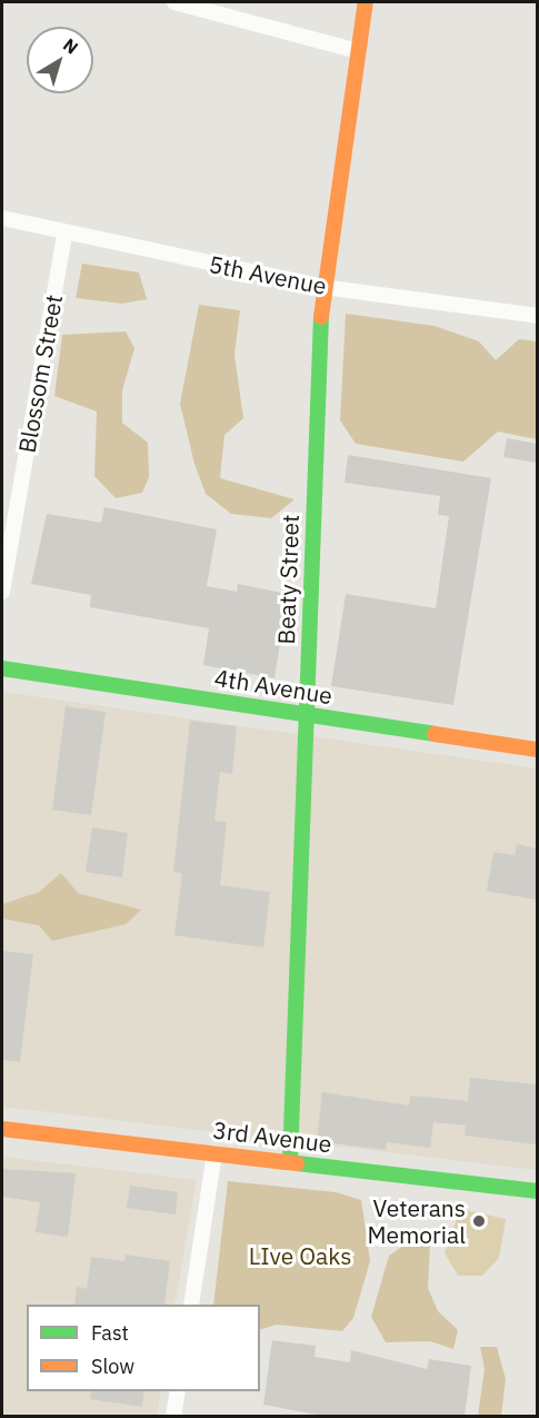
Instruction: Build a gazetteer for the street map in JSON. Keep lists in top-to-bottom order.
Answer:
{
  "streets": {
    "street": [
      "5th Avenue",
      "Blossom Street",
      "Beaty Street",
      "4th Avenue",
      "3rd Avenue"
    ]
  },
  "crossings": [
    ["5th Avenue", "Blossom Street"],
    ["5th Avenue", "Beaty Street"],
    ["Beaty Street", "4th Avenue"],
    ["Beaty Street", "3rd Avenue"]
  ],
  "parks": ["LIve Oaks"],
  "places": ["Veterans Memorial"],
  "legend": ["Fast", "Slow"],
  "north": "top right"
}
